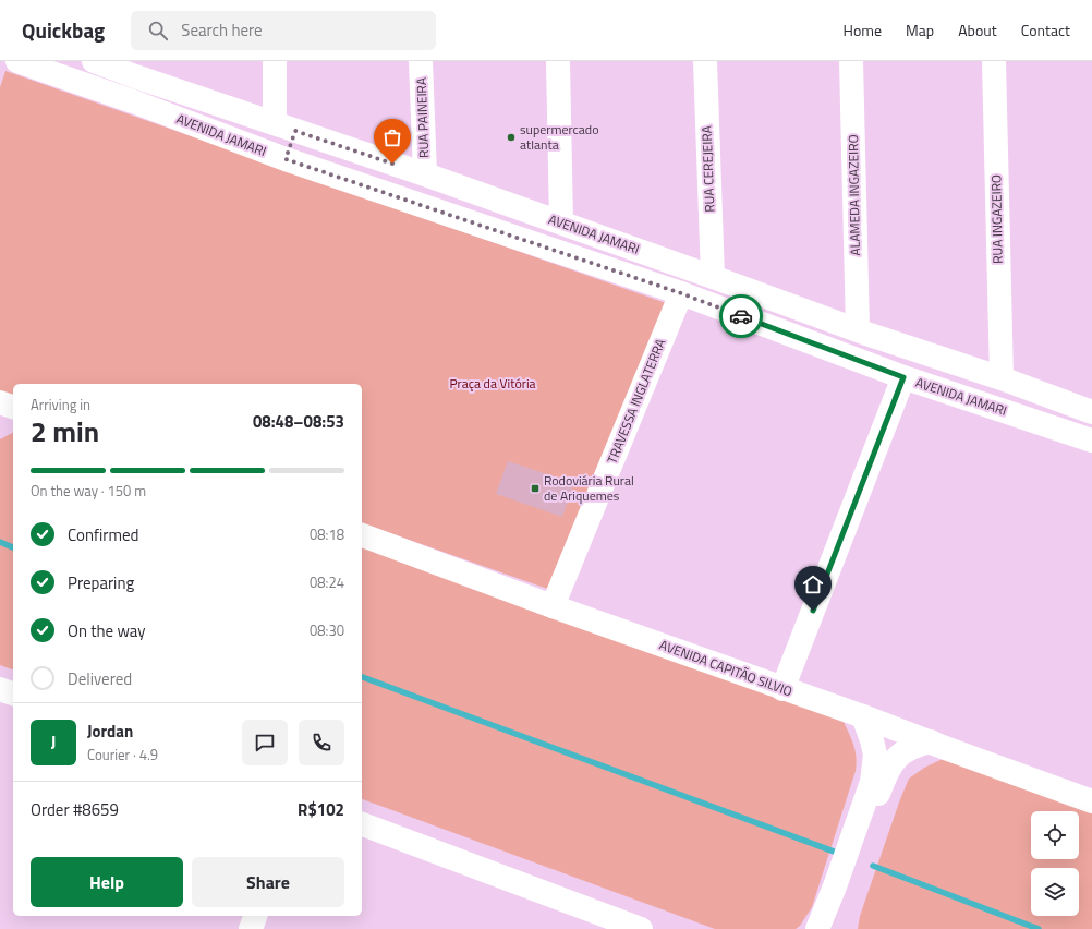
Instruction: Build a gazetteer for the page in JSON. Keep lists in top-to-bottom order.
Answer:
{
  "streets": {
    "main road": [
      "RUA PAINEIRA",
      "AVENIDA JAMARI",
      "RUA CEREJEIRA",
      "ALAMEDA INGAZEIRO",
      "RUA INGAZEIRO",
      "TRAVESSA INGLATERRA",
      "AVENIDA CAPITÃO SILVIO"
    ]
  },
  "crossings": [
    ["RUA PAINEIRA", "AVENIDA JAMARI"],
    ["AVENIDA JAMARI", "RUA CEREJEIRA"],
    ["AVENIDA JAMARI", "ALAMEDA INGAZEIRO"],
    ["AVENIDA JAMARI", "RUA INGAZEIRO"],
    ["AVENIDA JAMARI", "TRAVESSA INGLATERRA"],
    ["TRAVESSA INGLATERRA", "AVENIDA CAPITÃO SILVIO"]
  ],
  "parks": ["Praça da Vitória"],
  "places": {
    "other": ["supermercado atlanta"],
    "transit": ["Rodoviária Rural de Ariquemes"]
  },
  "page": {
    "header": "Quickbag",
    "search": "Search here",
    "nav": [
      "Home",
      "Map",
      "About",
      "Contact"
    ],
    "heading": ["2 min", "Arriving in", "08:48–08:53"],
    "panel": [
      "Jordan",
      "Courier · 4.9",
      "Order #8659",
      "R$102"
    ],
    "bar": "On the way · 150 m",
    "list": [
      ["Confirmed", "08:18"],
      ["Preparing", "08:24"],
      ["On the way", "08:30"],
      "Delivered"
    ],
    "round": "J",
    "buttons": ["Help", "Share"]
  }
}
